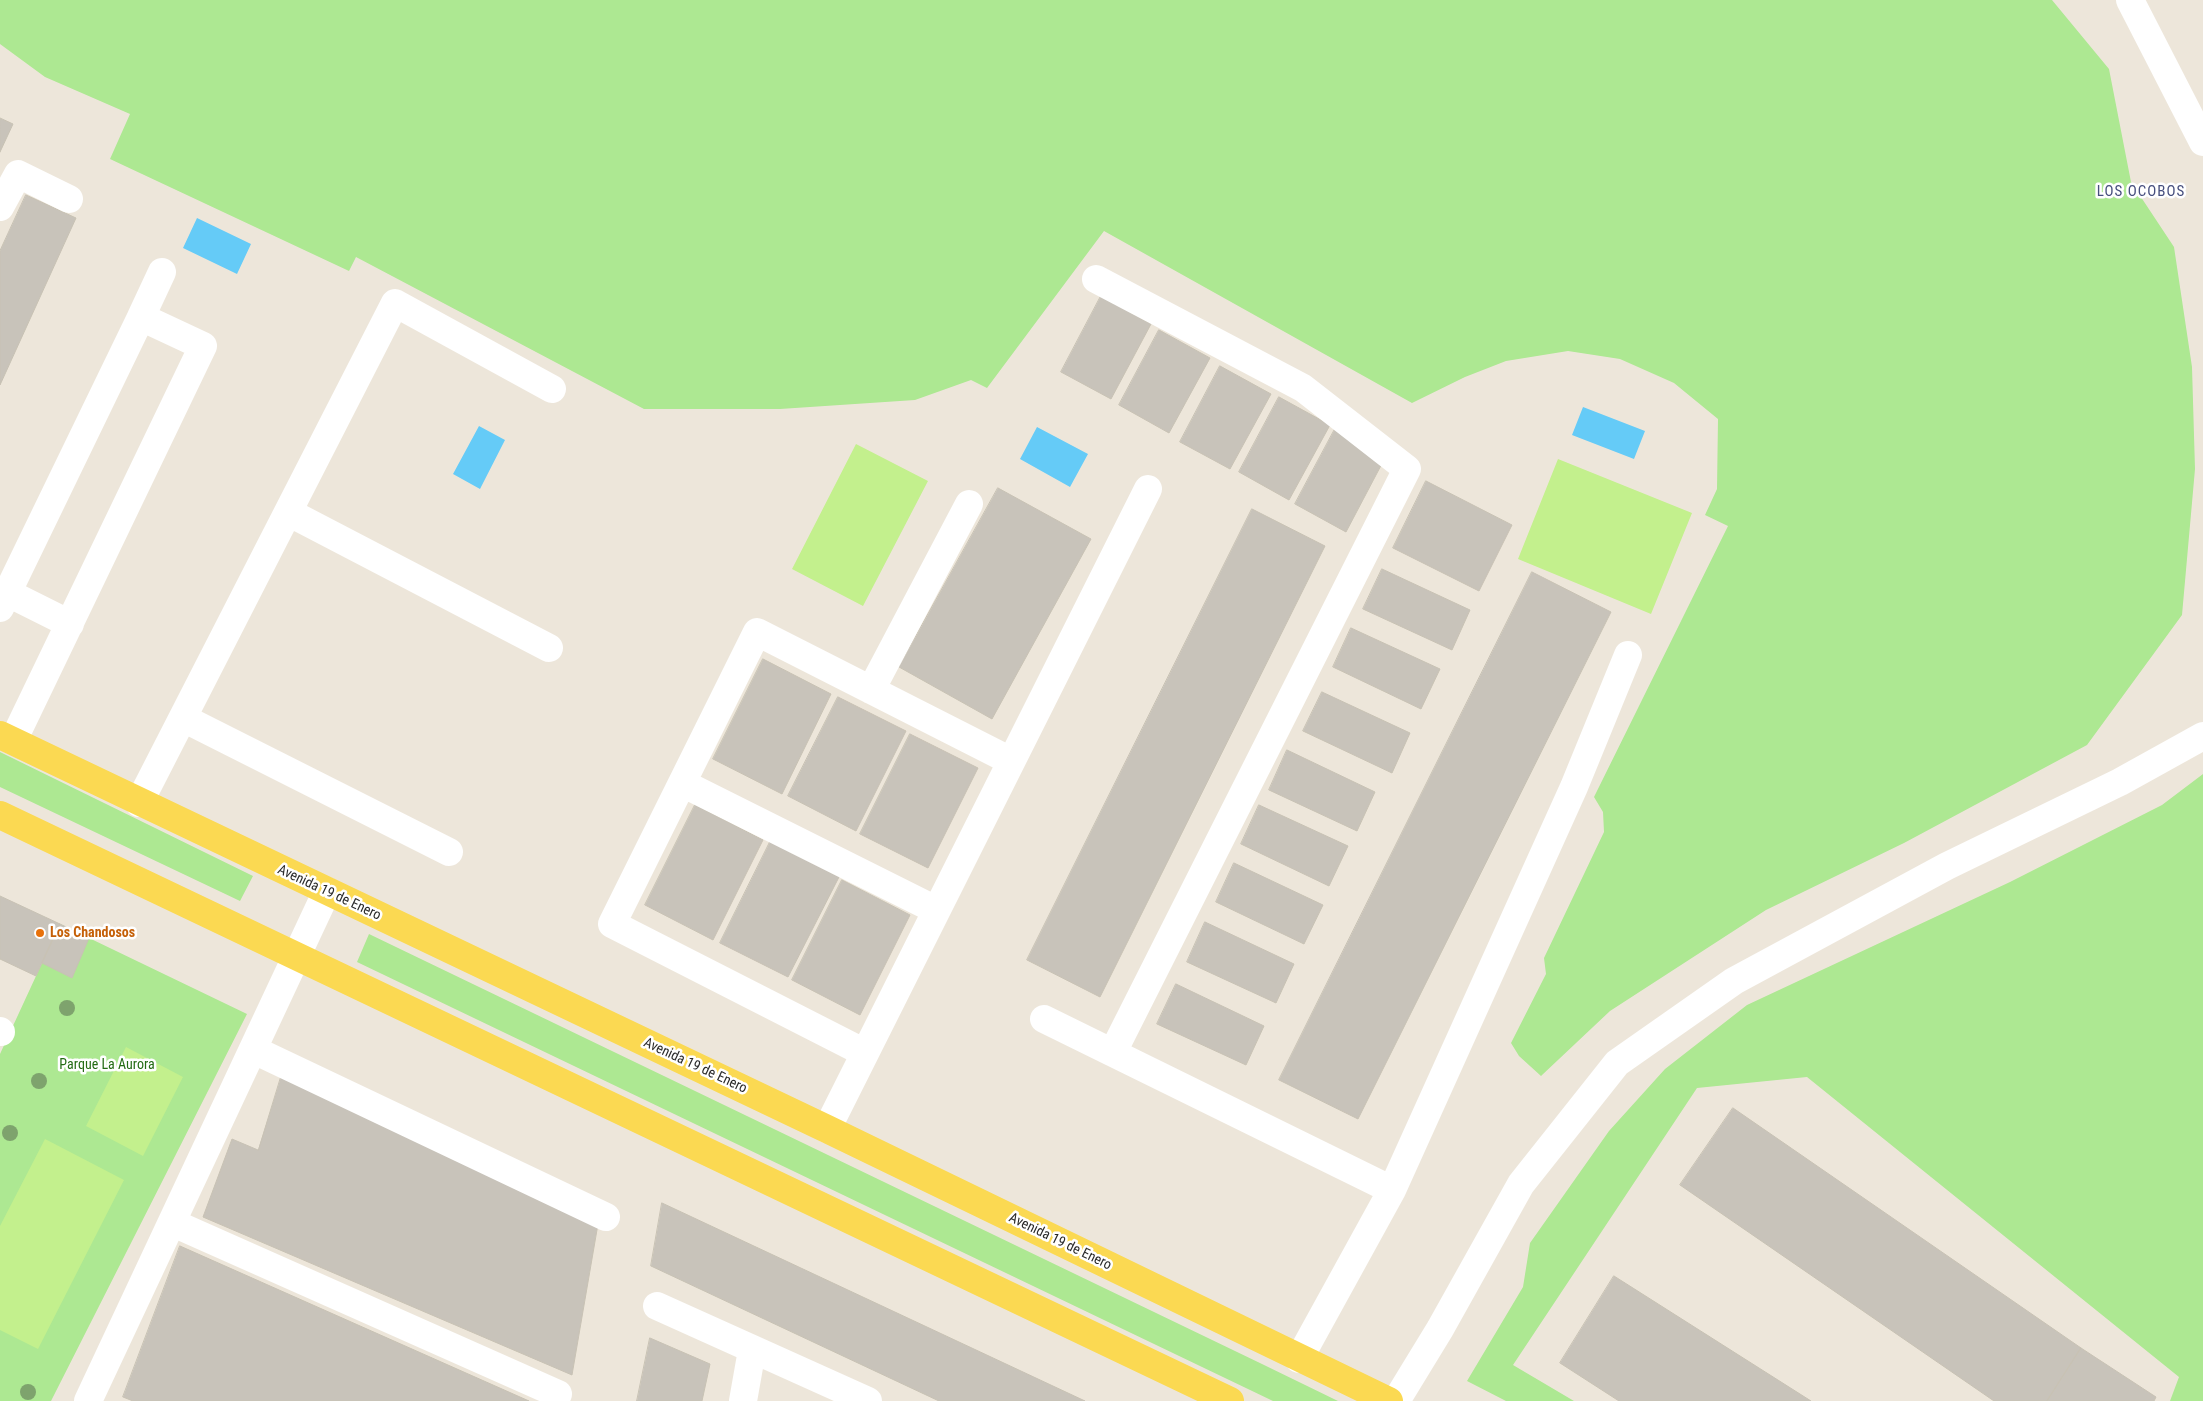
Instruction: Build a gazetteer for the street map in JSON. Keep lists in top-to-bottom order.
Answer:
{
  "streets": {
    "main road": ["Avenida 19 de Enero"]
  },
  "districts": ["LOS OCOBOS"],
  "parks": ["Parque La Aurora"],
  "places": ["Los Chandosos"]
}
